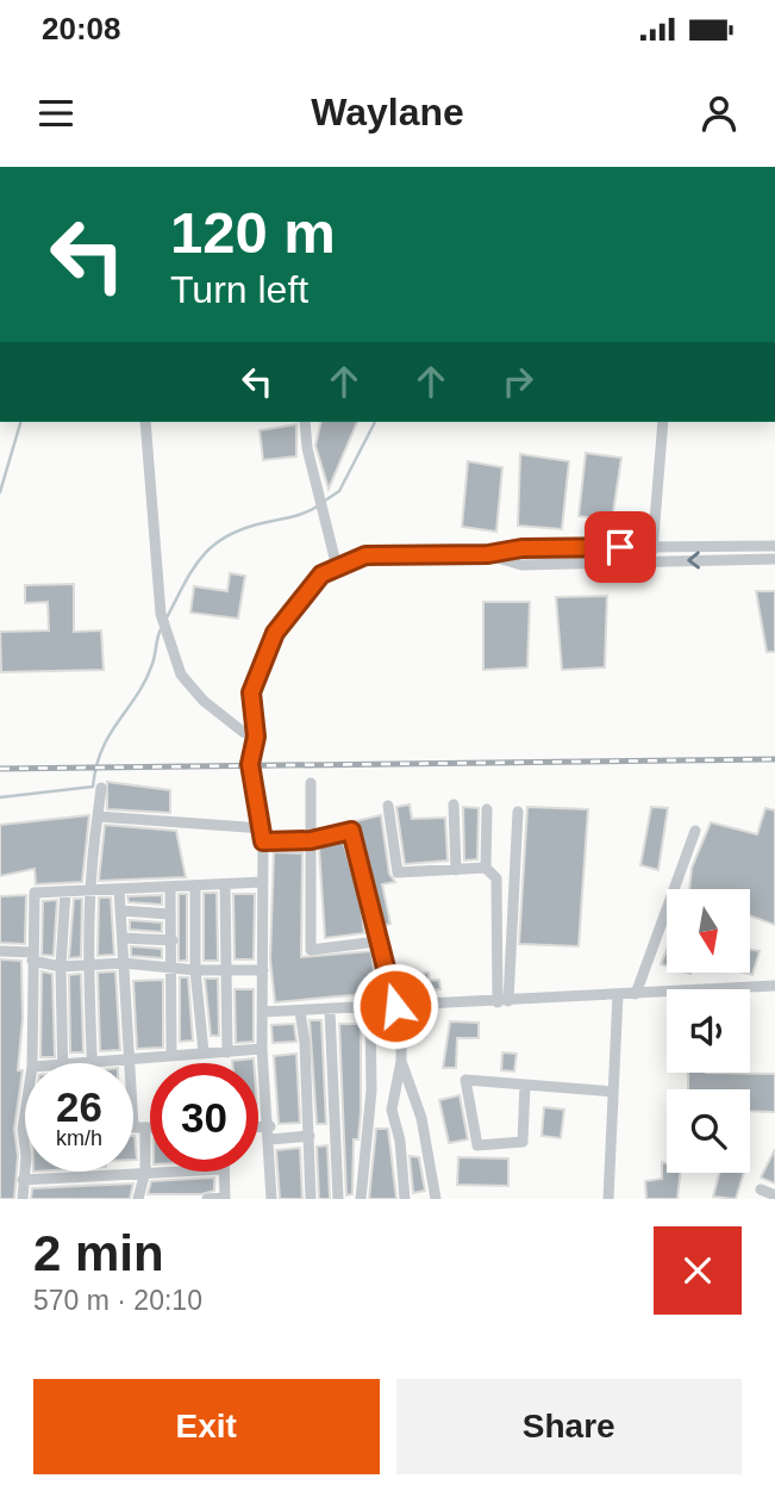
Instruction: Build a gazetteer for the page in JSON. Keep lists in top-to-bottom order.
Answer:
{
  "north": "bottom",
  "page": {
    "status": "20:08",
    "header": "Waylane",
    "turn": ["120 m", "Turn left"],
    "speed": "26 km/h",
    "limit": "30",
    "heading": ["2 min", "570 m · 20:10"],
    "buttons": ["Exit", "Share"]
  }
}
